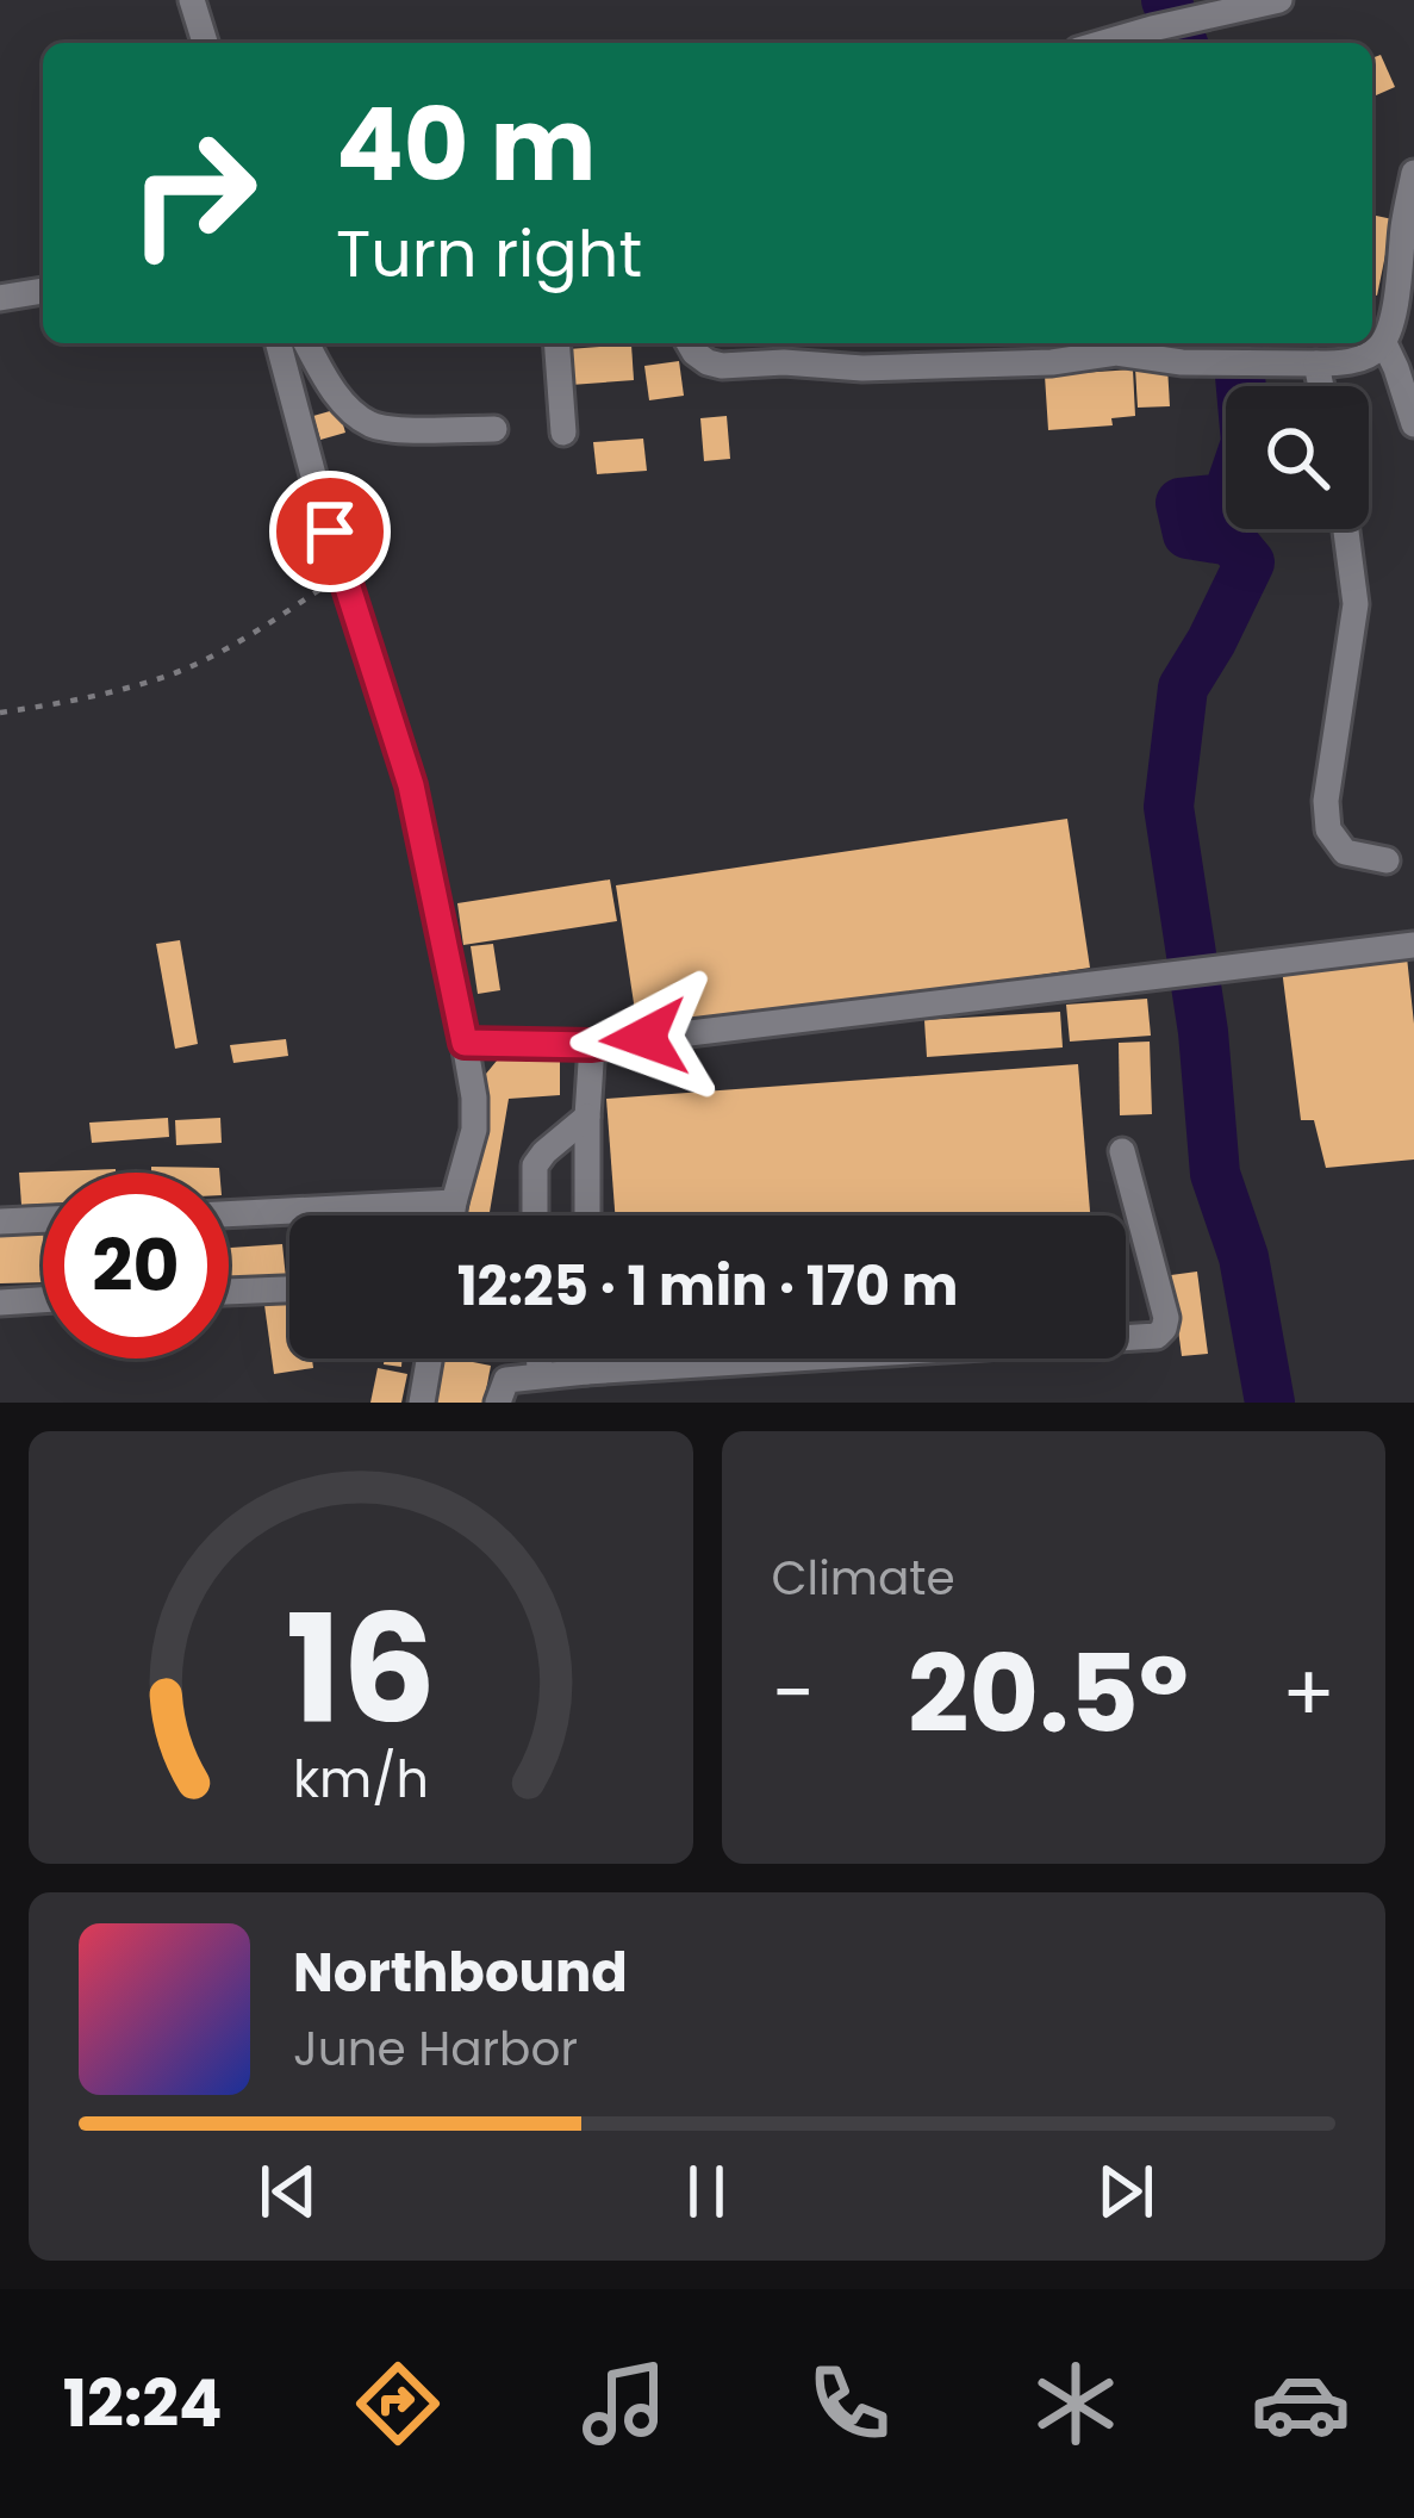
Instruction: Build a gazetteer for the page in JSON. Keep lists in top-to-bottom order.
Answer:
{
  "page": {
    "turn": ["40 m", "Turn right"],
    "limit": "20",
    "trip": "12:25 · 1 min · 170 m",
    "tile": "Climate",
    "heat": ["−", "20.5°", "+"],
    "song": ["Northbound", "June Harbor"],
    "tabs": "12:24",
    "gauge": ["16", "km/h"]
  }
}
